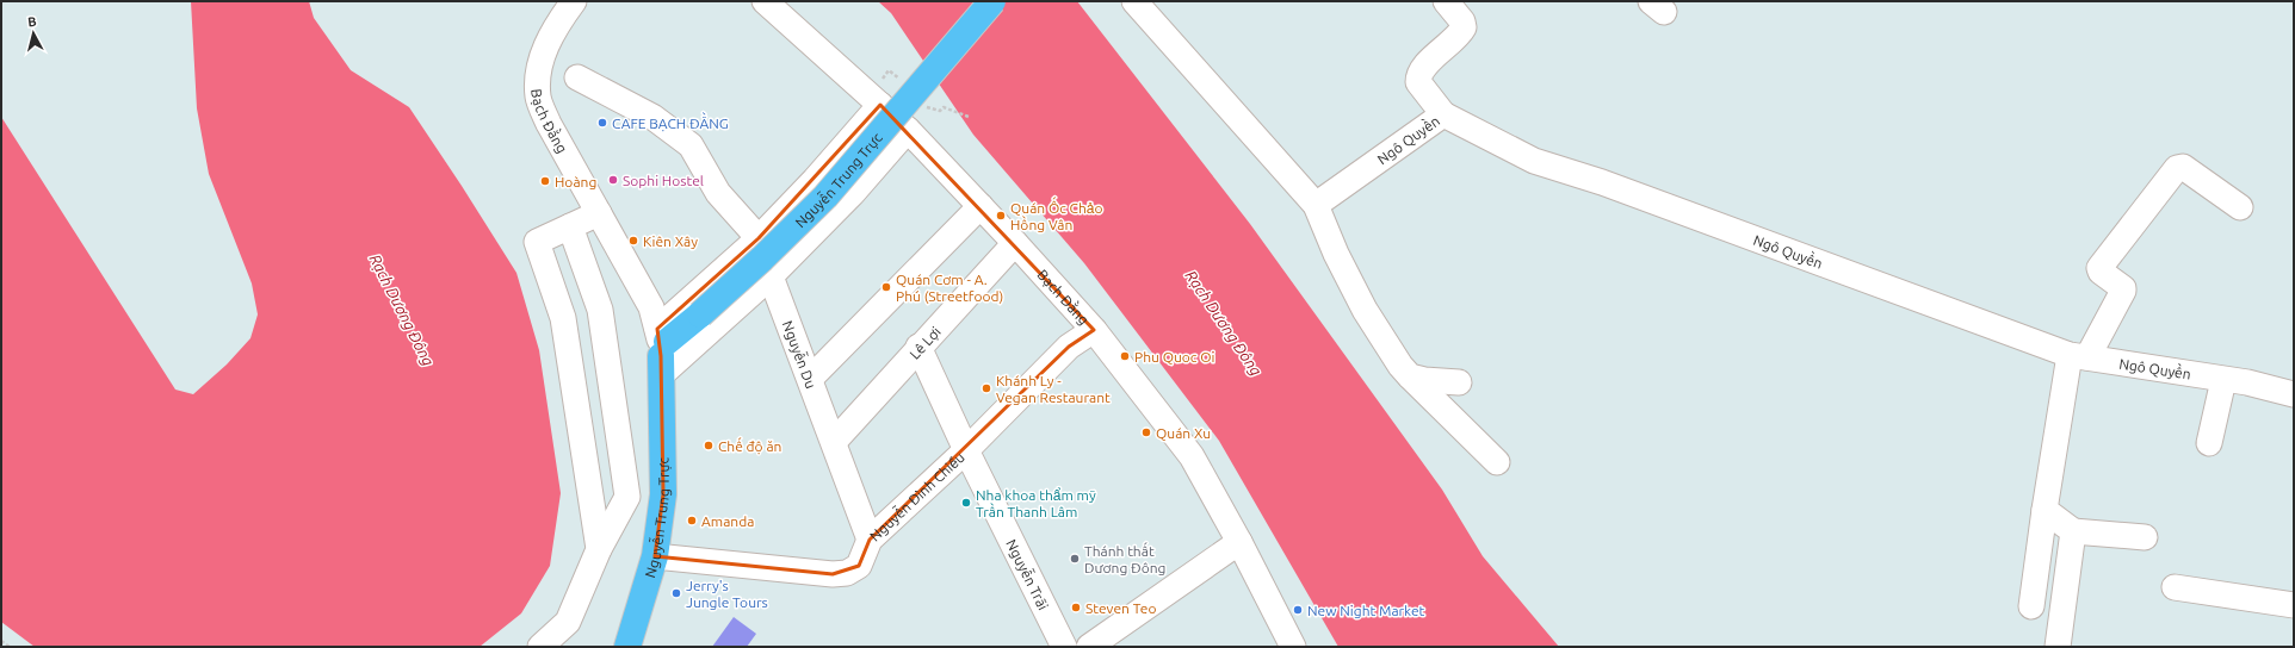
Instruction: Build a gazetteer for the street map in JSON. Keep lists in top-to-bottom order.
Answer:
{
  "streets": {
    "main road": ["Nguyễn Trung Trực"],
    "street": [
      "Bạch Đằng",
      "Ngô Quyền",
      "Lê Lợi",
      "Nguyễn Du",
      "Nguyễn Đình Chiểu",
      "Nguyễn Trãi"
    ]
  },
  "crossings": [
    ["Bạch Đằng", "Nguyễn Trung Trực"],
    ["Bạch Đằng", "Lê Lợi"],
    ["Bạch Đằng", "Nguyễn Đình Chiểu"],
    ["Nguyễn Trung Trực", "Nguyễn Du"],
    ["Nguyễn Trung Trực", "Nguyễn Đình Chiểu"],
    ["Lê Lợi", "Nguyễn Du"],
    ["Lê Lợi", "Nguyễn Trãi"],
    ["Nguyễn Du", "Nguyễn Đình Chiểu"],
    ["Nguyễn Đình Chiểu", "Nguyễn Trãi"]
  ],
  "water": ["Rạch Dương Đông"],
  "places": [
    "CAFE BẠCH ĐẰNG",
    "Sophi Hostel",
    "Hoàng",
    "Quán Ốc Chảo Hồng Vân",
    "Kiên Xây",
    "Quán Cơm - A. Phú (Streetfood)",
    "Phu Quoc Oi",
    "Khánh Ly - Vegan Restaurant",
    "Quán Xu",
    "Chế độ ăn",
    "Nha khoa thẩm mỹ Trần Thanh Lâm",
    "Amanda",
    "Thánh thất Dương Đông",
    "Jerry's Jungle Tours",
    "Steven Teo",
    "New Night Market"
  ],
  "north": "top"
}
